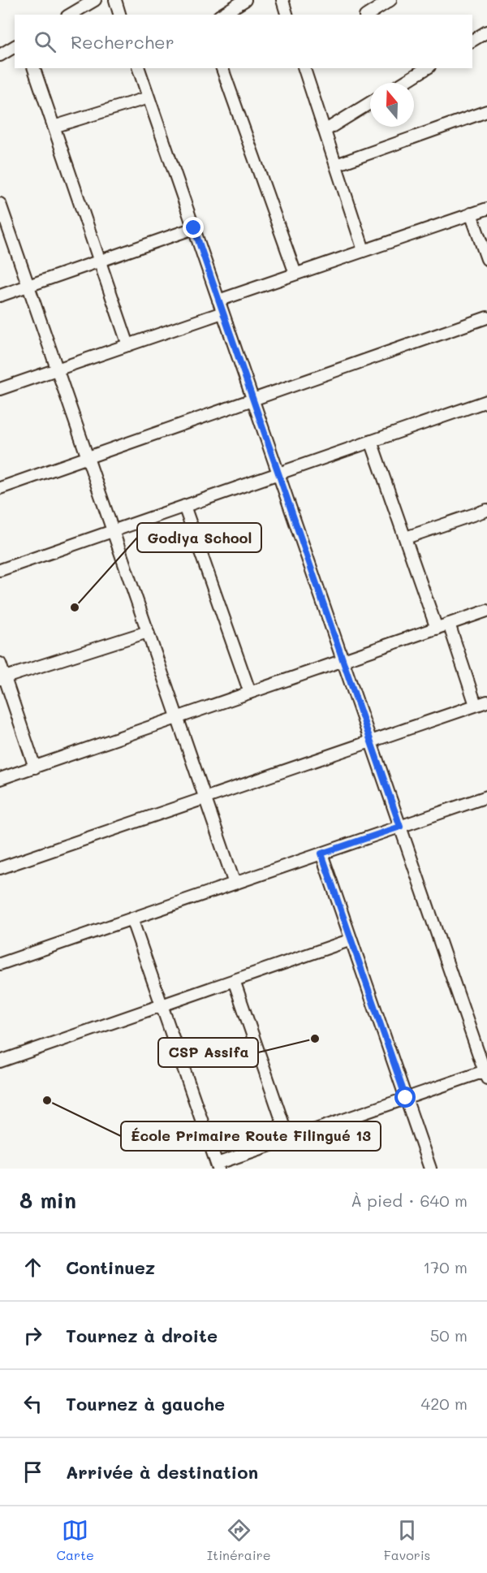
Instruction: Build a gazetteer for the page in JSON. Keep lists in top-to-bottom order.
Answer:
{
  "places": ["Godiya School", "CSP Assifa", "École Primaire Route Filingué 13"],
  "north": "top",
  "page": {
    "search": "Rechercher",
    "heading": ["8 min", "À pied · 640 m"],
    "list": [
      ["Continuez", "170 m"],
      ["Tournez à droite", "50 m"],
      ["Tournez à gauche", "420 m"],
      "Arrivée à destination"
    ],
    "nav": ["Carte", "Itinéraire", "Favoris"]
  }
}
